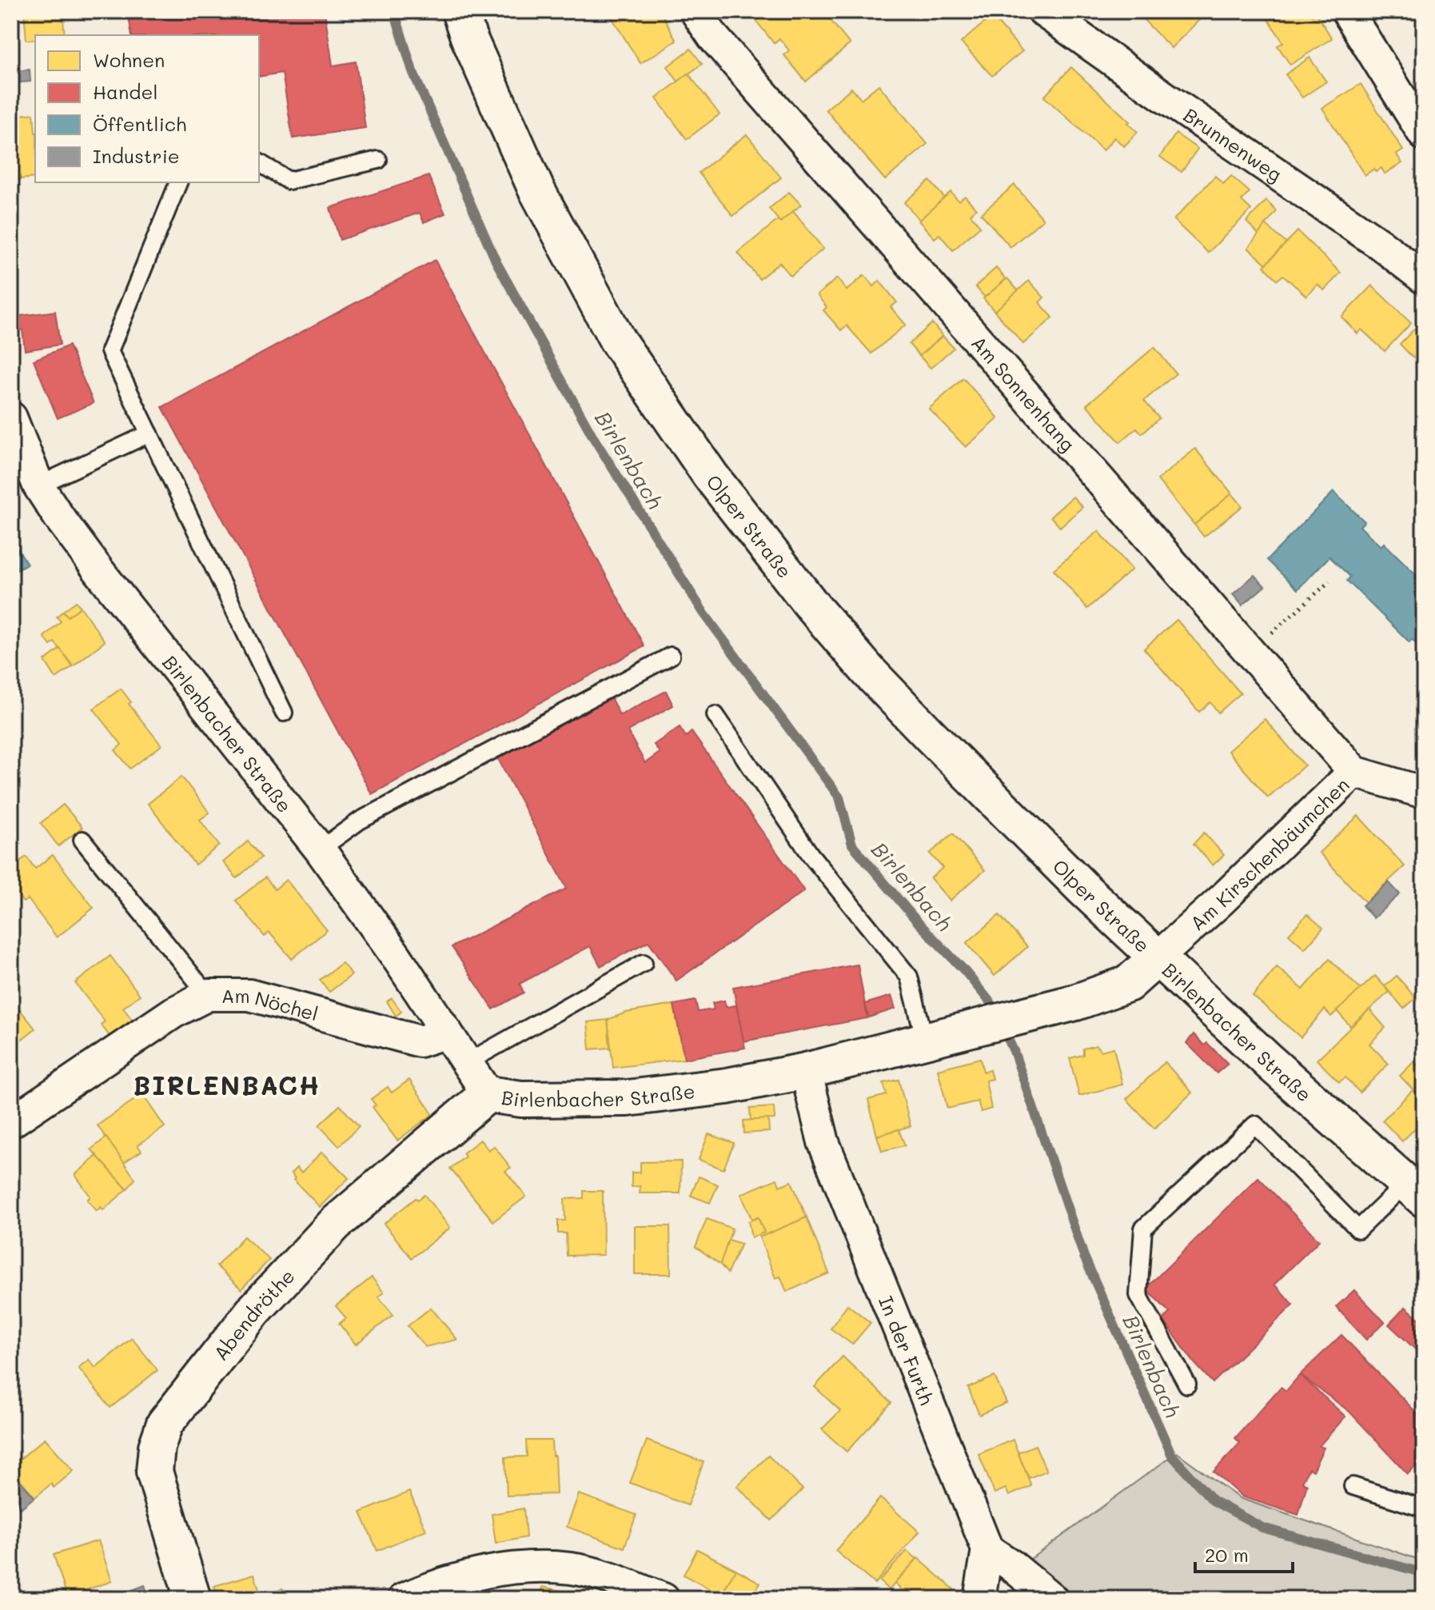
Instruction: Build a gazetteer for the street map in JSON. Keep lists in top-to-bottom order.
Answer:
{
  "streets": {
    "main road": ["Olper Straße", "Birlenbacher Straße", "Abendröthe"],
    "street": [
      "Brunnenweg",
      "Am Sonnenhang",
      "Am Kirschenbäumchen",
      "Am Nöchel",
      "In der Furth"
    ]
  },
  "crossings": [
    ["Am Sonnenhang", "Am Kirschenbäumchen"],
    ["Olper Straße", "Birlenbacher Straße"],
    ["Olper Straße", "Am Kirschenbäumchen"],
    ["Birlenbacher Straße", "Am Kirschenbäumchen"],
    ["Birlenbacher Straße", "Am Nöchel"],
    ["Birlenbacher Straße", "Abendröthe"],
    ["Birlenbacher Straße", "In der Furth"]
  ],
  "districts": ["BIRLENBACH"],
  "water": ["Birlenbach"],
  "legend": [
    "Wohnen",
    "Handel",
    "Öffentlich",
    "Industrie"
  ],
  "scale_bar": "20 m"
}
